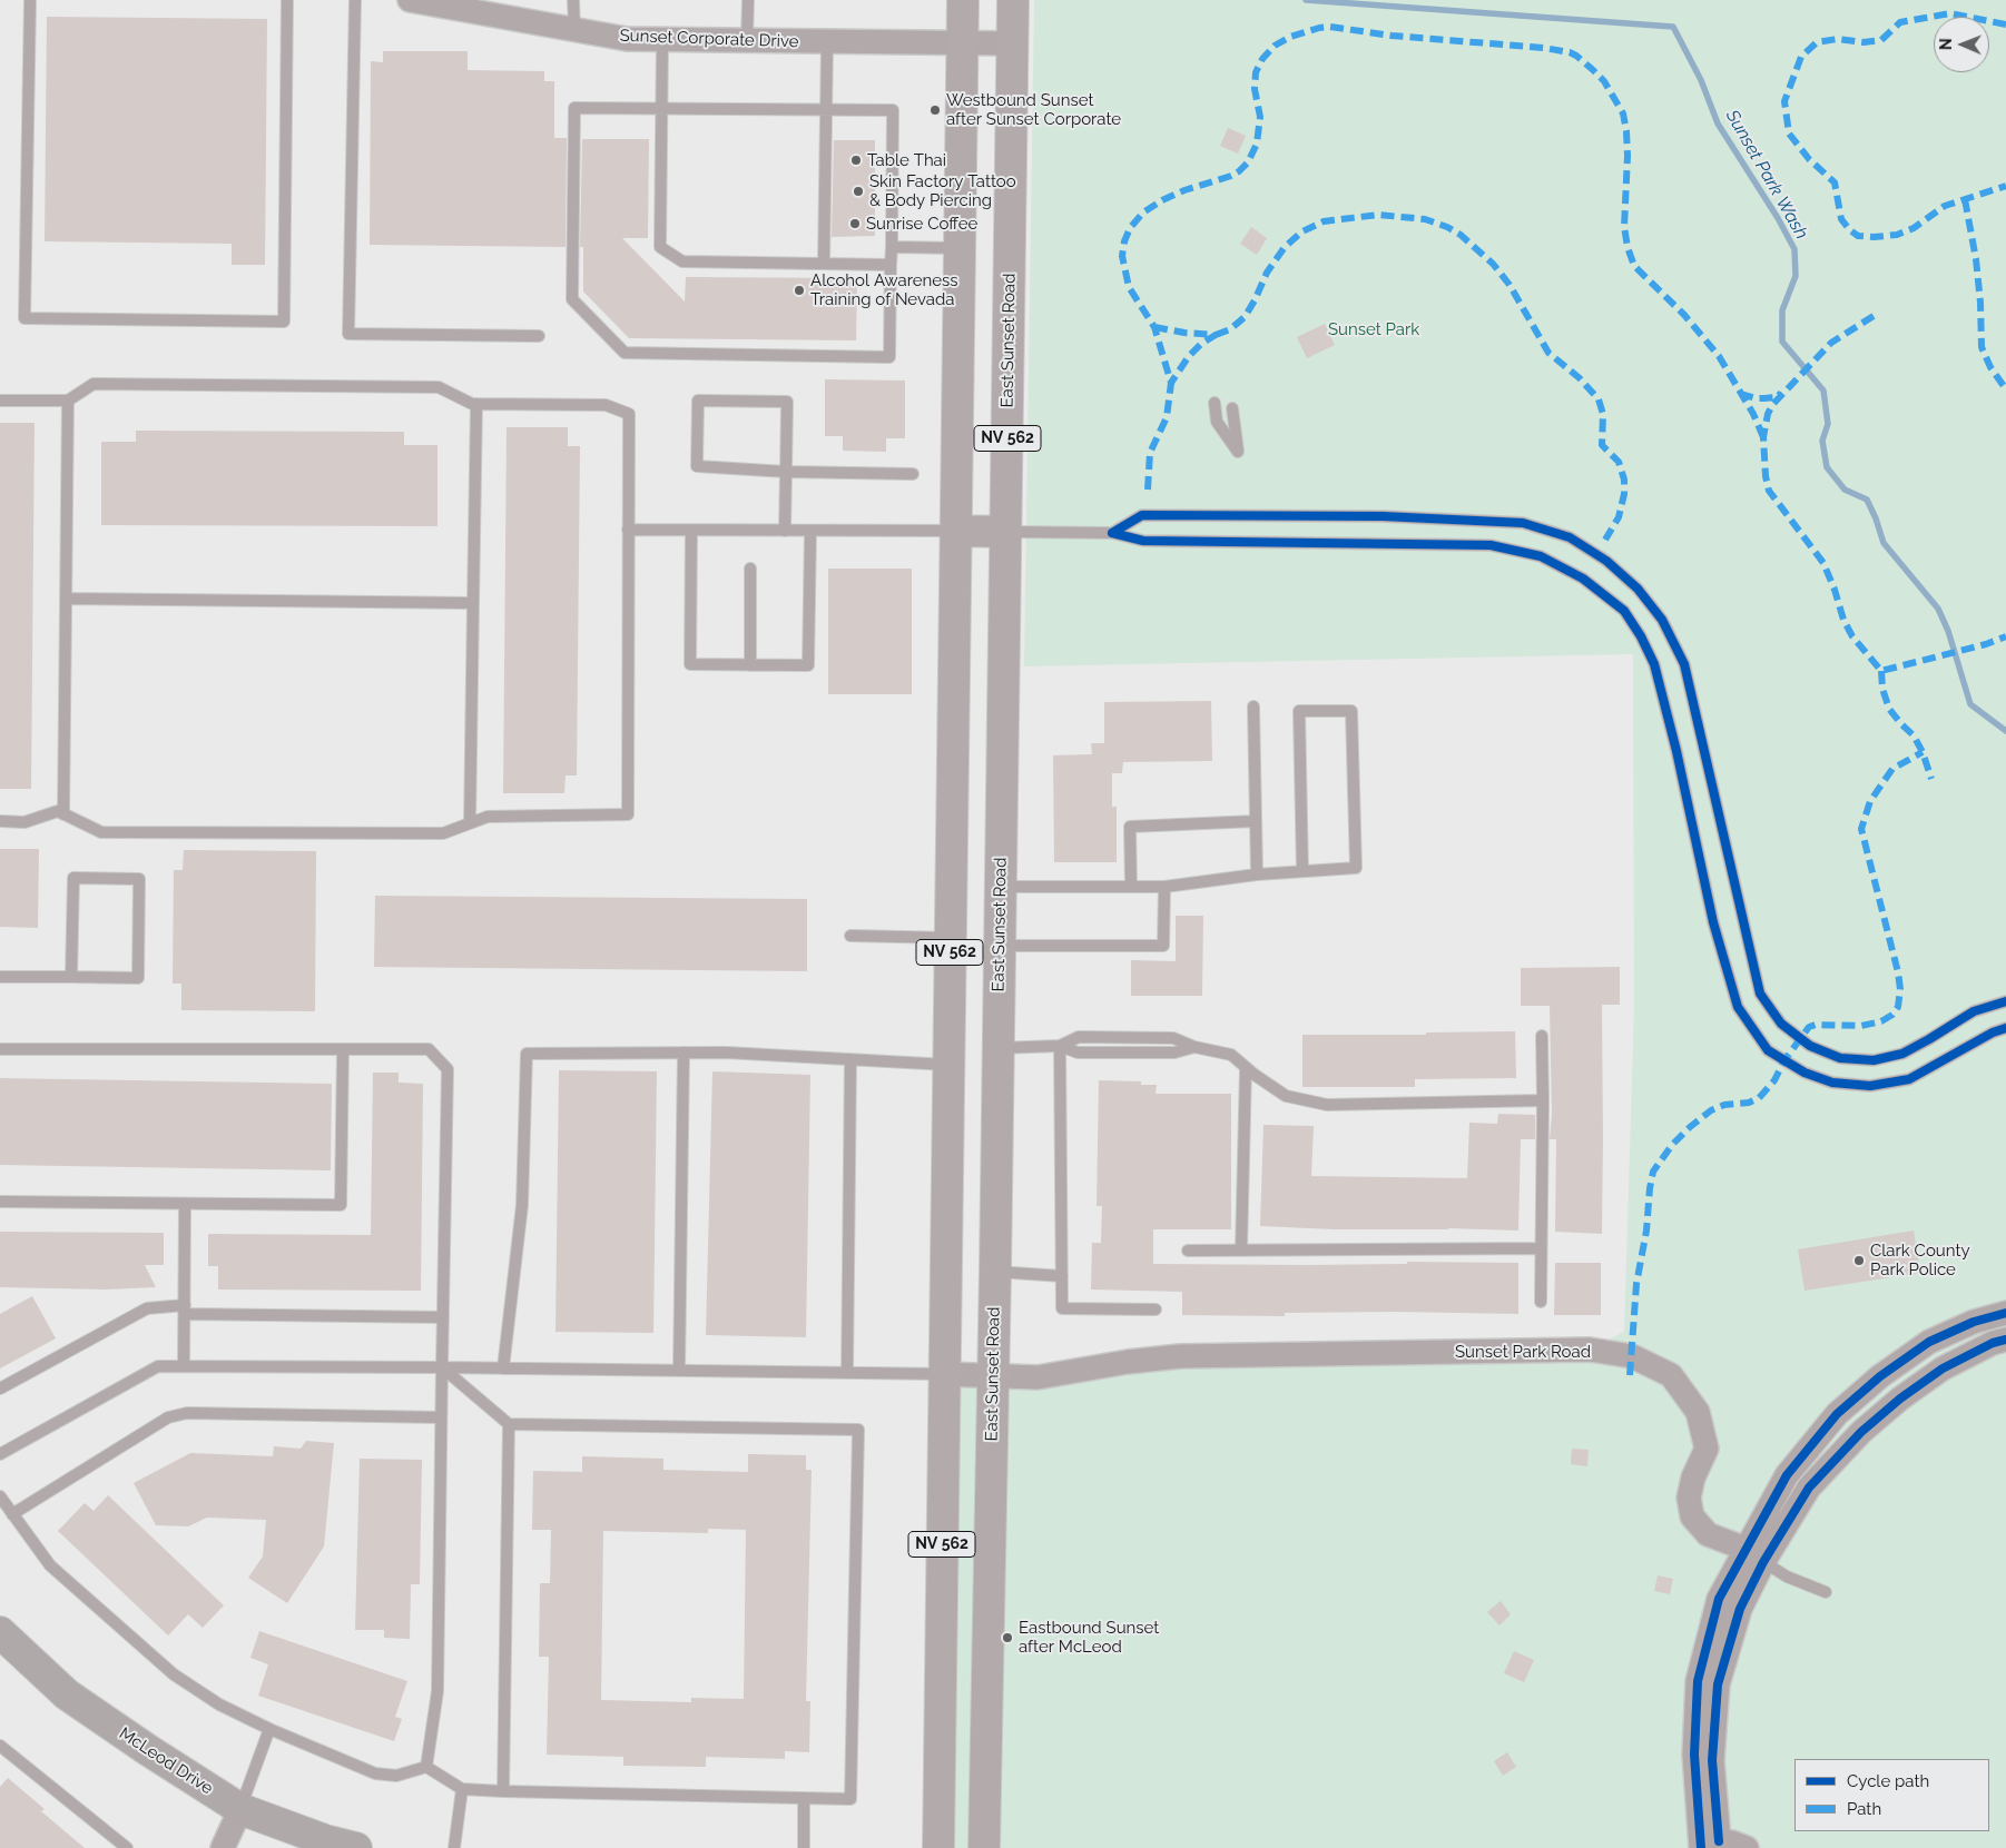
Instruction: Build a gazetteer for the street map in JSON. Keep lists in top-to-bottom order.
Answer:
{
  "streets": {
    "main road": ["East Sunset Road", "NV 562"],
    "street": ["Sunset Corporate Drive", "Sunset Park Road", "McLeod Drive"]
  },
  "crossings": [
    ["Sunset Corporate Drive", "East Sunset Road"],
    ["Sunset Corporate Drive", "NV 562"],
    ["East Sunset Road", "Sunset Park Road"],
    ["NV 562", "Sunset Park Road"]
  ],
  "water": ["Sunset Park Wash"],
  "parks": ["Sunset Park"],
  "places": [
    "Westbound Sunset after Sunset Corporate",
    "Table Thai",
    "Skin Factory Tattoo & Body Piercing",
    "Sunrise Coffee",
    "Alcohol Awareness Training of Nevada",
    "Clark County Park Police",
    "Eastbound Sunset after McLeod"
  ],
  "legend": ["Cycle path", "Path"],
  "north": "left"
}
